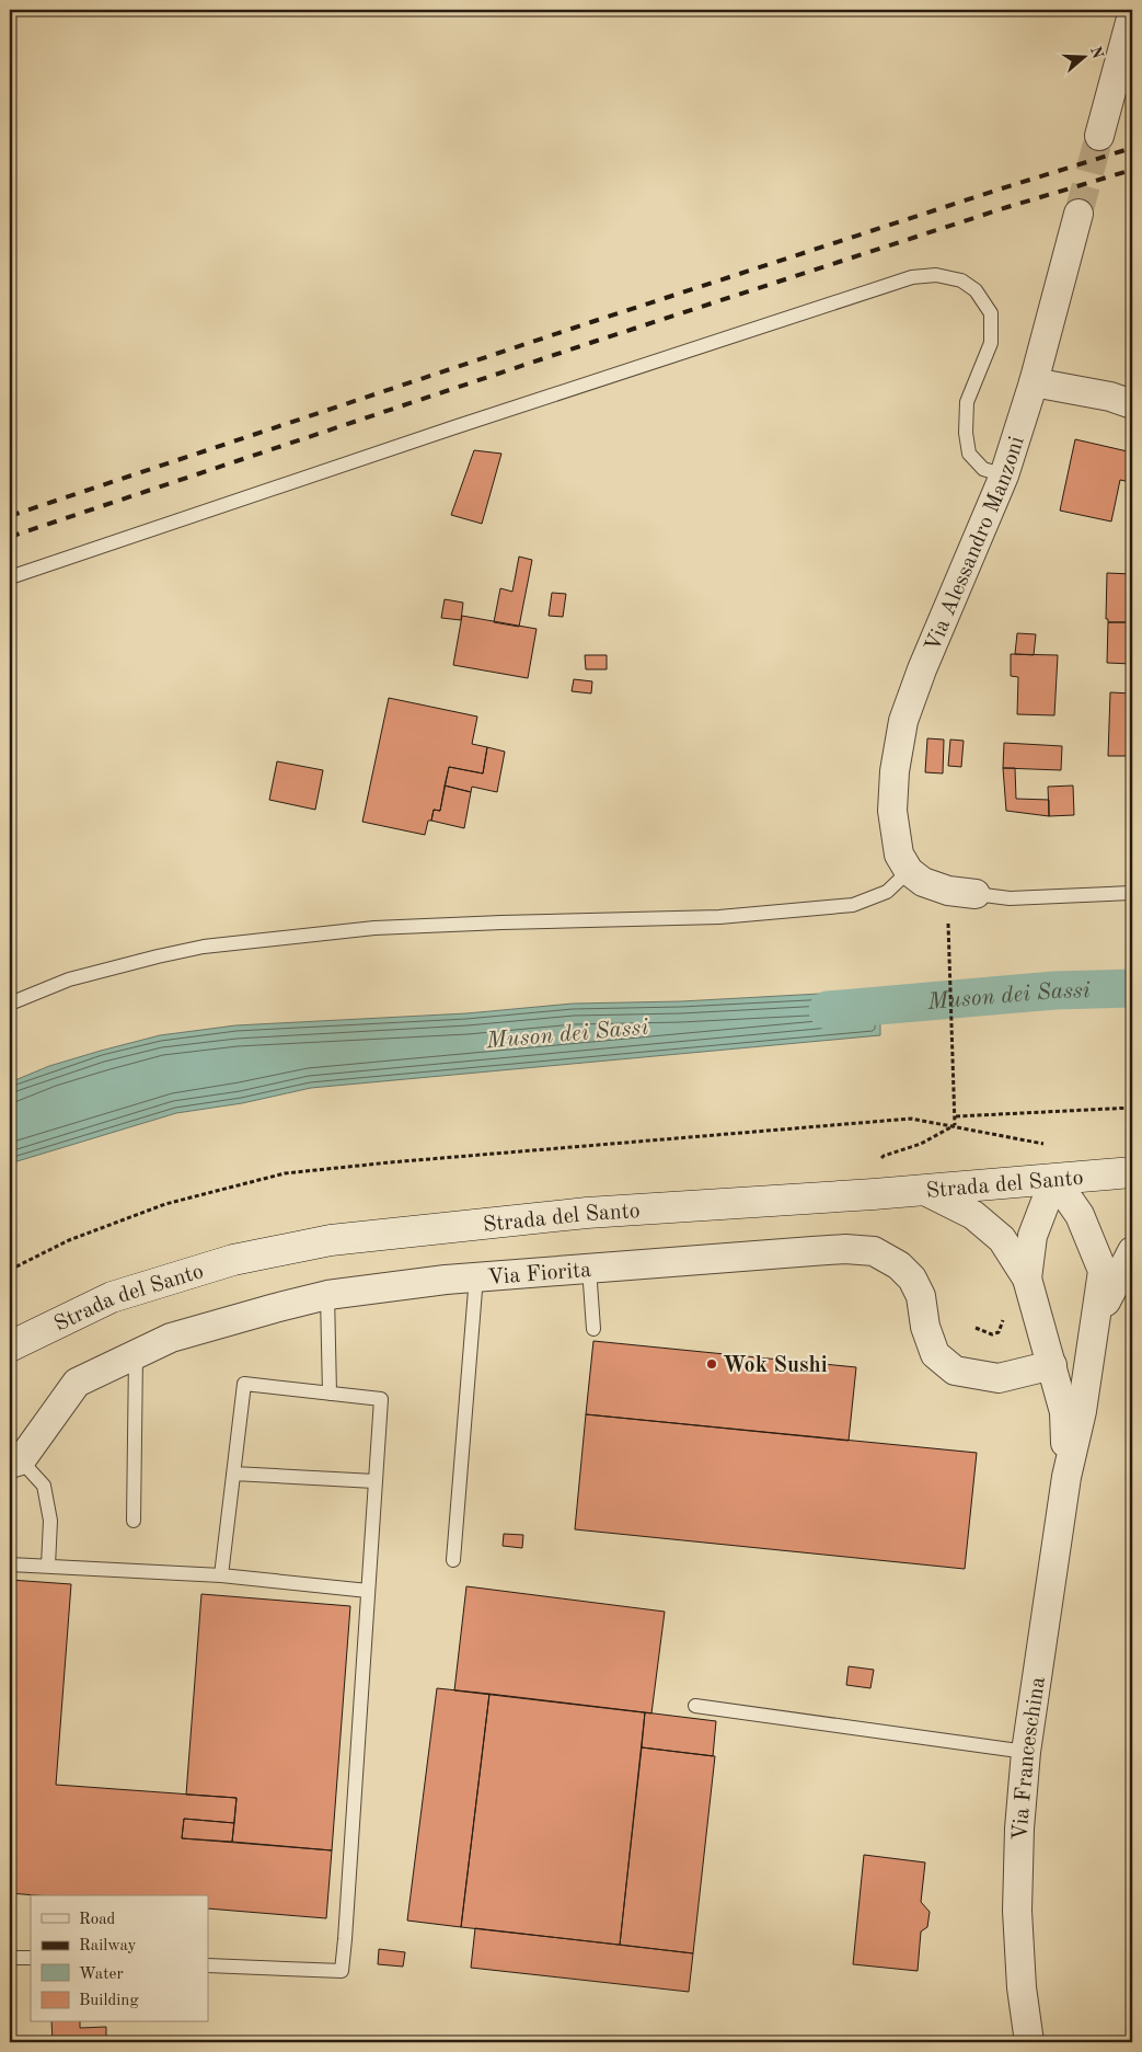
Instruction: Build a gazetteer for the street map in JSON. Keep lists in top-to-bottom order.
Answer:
{
  "streets": {
    "main road": ["Strada del Santo"],
    "street": ["Via Alessandro Manzoni", "Via Fiorita", "Via Franceschina"]
  },
  "crossings": [
    ["Strada del Santo", "Via Franceschina"],
    ["Via Fiorita", "Via Franceschina"]
  ],
  "water": ["Muson dei Sassi"],
  "places": ["Wok Sushi"],
  "legend": [
    "Road",
    "Railway",
    "Water",
    "Building"
  ],
  "north": "right"
}
